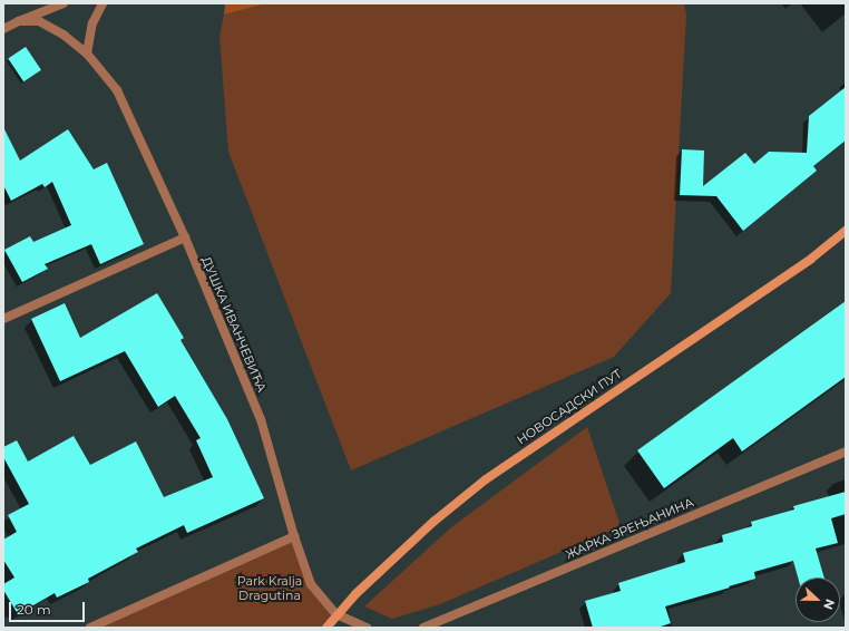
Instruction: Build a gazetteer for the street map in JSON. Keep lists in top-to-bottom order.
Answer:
{
  "streets": {
    "main road": ["НОВОСАДСКИ ПУТ"],
    "street": ["ДУШКА ИВАНЧЕВИЋА", "ЖАРКА ЗРЕЊАНИНА"]
  },
  "crossings": [
    ["ДУШКА ИВАНЧЕВИЋА", "НОВОСАДСКИ ПУТ"]
  ],
  "parks": ["Park Kralja Dragutina"],
  "scale_bar": "20 m",
  "north": "right"
}
